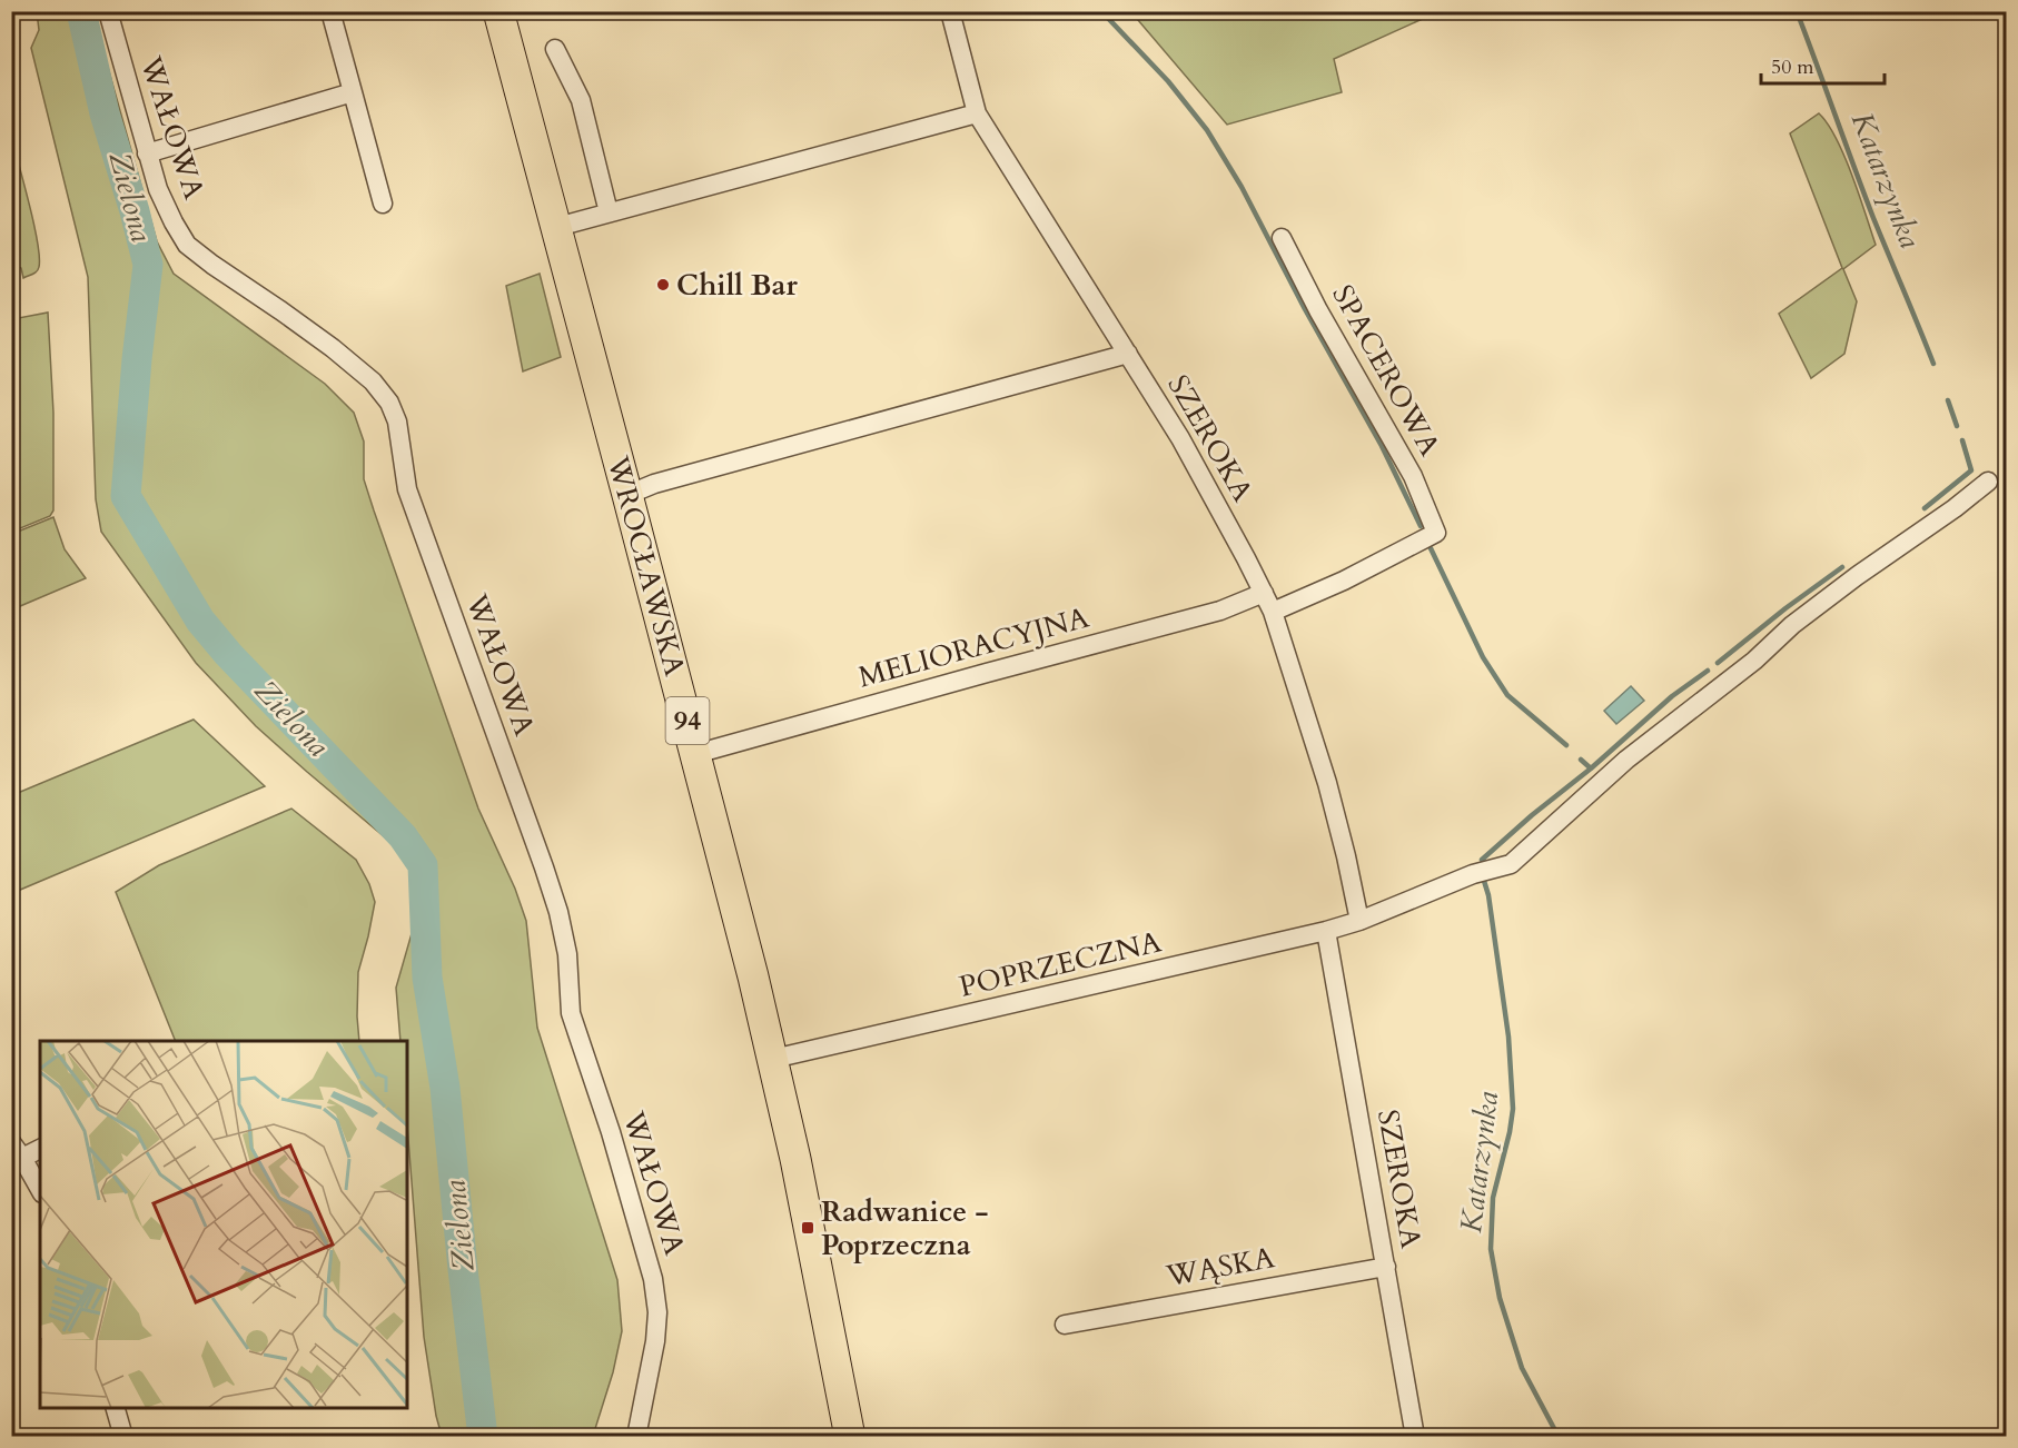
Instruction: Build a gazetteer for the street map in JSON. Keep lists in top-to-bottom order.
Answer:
{
  "streets": {
    "main road": ["WROCŁAWSKA", "94"],
    "street": [
      "WAŁOWA",
      "SPACEROWA",
      "SZEROKA",
      "MELIORACYJNA",
      "POPRZECZNA",
      "WĄSKA"
    ]
  },
  "crossings": [
    ["SPACEROWA", "SZEROKA"],
    ["SZEROKA", "MELIORACYJNA"],
    ["SZEROKA", "POPRZECZNA"],
    ["SZEROKA", "WĄSKA"],
    ["WROCŁAWSKA", "MELIORACYJNA"],
    ["WROCŁAWSKA", "POPRZECZNA"]
  ],
  "water": ["Katarzynka", "Zielona"],
  "places": {
    "other": ["Chill Bar"],
    "transit": ["Radwanice - Poprzeczna"]
  },
  "scale_bar": "50 m"
}
